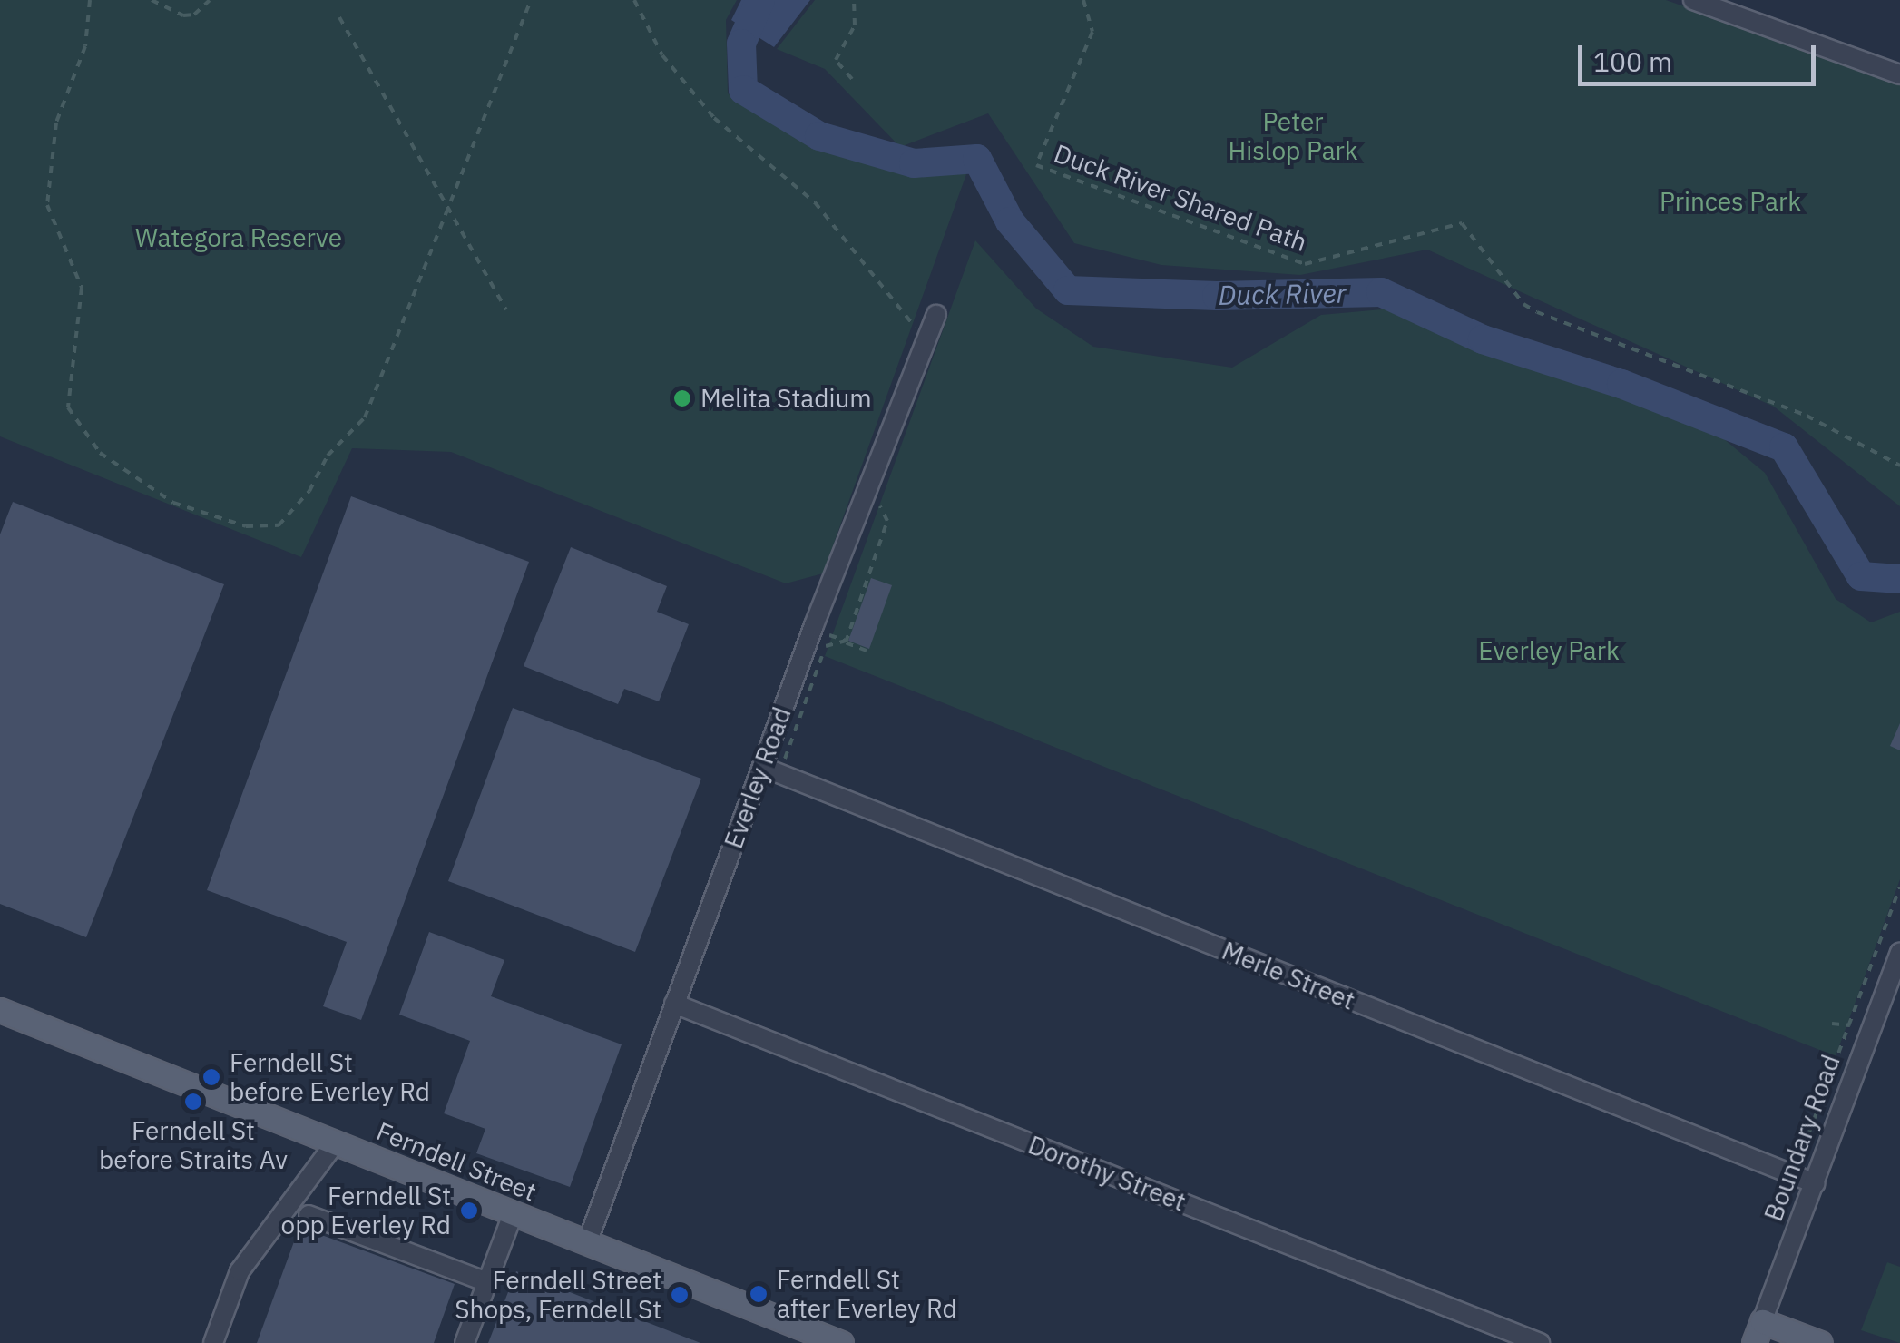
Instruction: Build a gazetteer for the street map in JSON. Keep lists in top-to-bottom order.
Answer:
{
  "streets": {
    "main road": ["Ferndell Street"],
    "street": [
      "Everley Road",
      "Merle Street",
      "Boundary Road",
      "Dorothy Street"
    ],
    "path": ["Duck River Shared Path"]
  },
  "crossings": [
    ["Everley Road", "Merle Street"],
    ["Everley Road", "Ferndell Street"],
    ["Everley Road", "Dorothy Street"],
    ["Merle Street", "Boundary Road"]
  ],
  "water": ["Duck River"],
  "parks": [
    "Peter Hislop Park",
    "Princes Park",
    "Wategora Reserve",
    "Everley Park"
  ],
  "places": [
    "Melita Stadium",
    "Ferndell St before Everley Rd",
    "Ferndell St before Straits Av",
    "Ferndell St opp Everley Rd",
    "Ferndell St after Everley Rd",
    "Ferndell Street Shops, Ferndell St"
  ],
  "scale_bar": "100 m"
}
